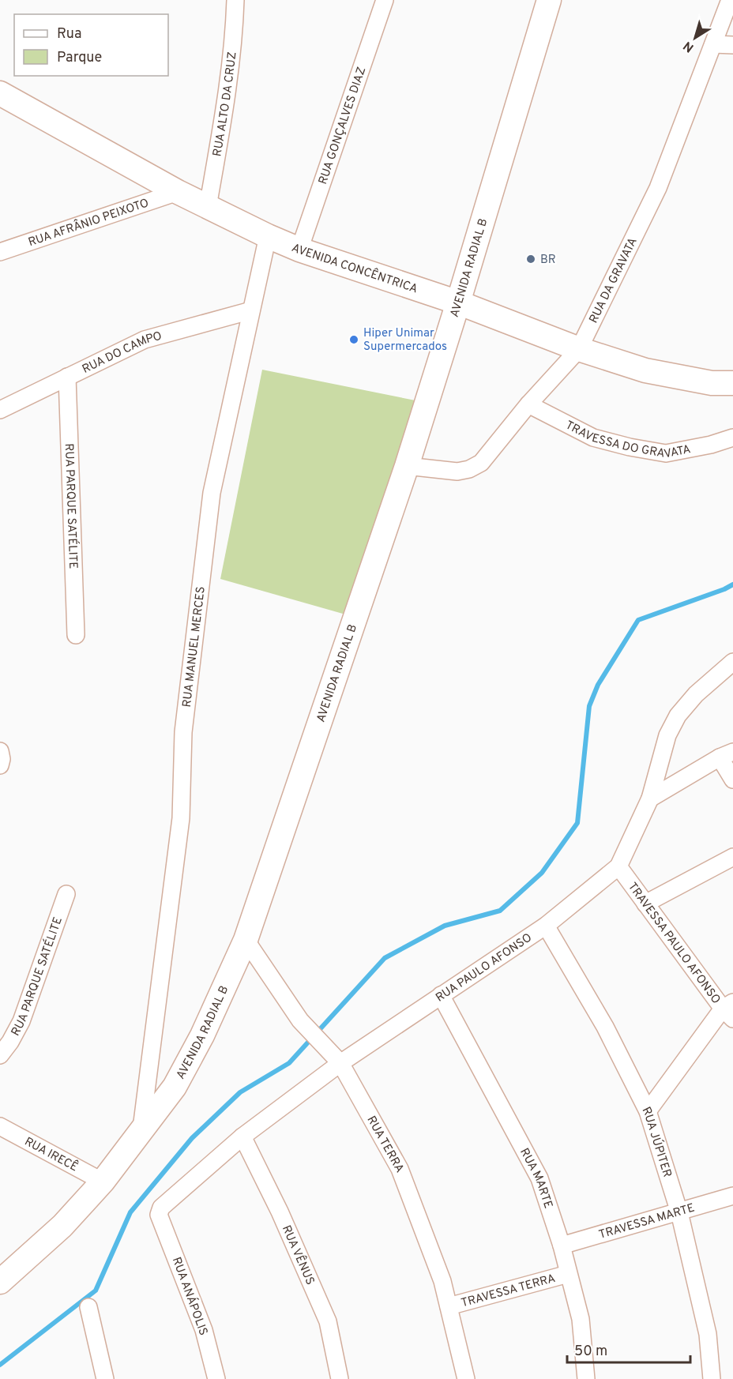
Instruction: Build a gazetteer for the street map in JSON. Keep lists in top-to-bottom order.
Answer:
{
  "streets": {
    "main road": ["AVENIDA CONCÊNTRICA", "AVENIDA RADIAL B"],
    "street": [
      "RUA ALTO DA CRUZ",
      "RUA GONÇALVES DIAZ",
      "RUA AFRÂNIO PEIXOTO",
      "RUA DA GRAVATA",
      "RUA DO CAMPO",
      "TRAVESSA DO GRAVATA",
      "RUA PARQUE SATÉLITE",
      "RUA MANUEL MERCES",
      "TRAVESSA PAULO AFONSO",
      "RUA PAULO AFONSO",
      "RUA JÚPITER",
      "RUA TERRA",
      "RUA IRECÊ",
      "RUA MARTE",
      "TRAVESSA MARTE",
      "RUA VÊNUS",
      "TRAVESSA TERRA",
      "RUA ANÁPOLIS"
    ]
  },
  "crossings": [
    ["RUA ALTO DA CRUZ", "AVENIDA CONCÊNTRICA"],
    ["RUA GONÇALVES DIAZ", "AVENIDA CONCÊNTRICA"],
    ["RUA AFRÂNIO PEIXOTO", "AVENIDA CONCÊNTRICA"],
    ["AVENIDA CONCÊNTRICA", "AVENIDA RADIAL B"],
    ["AVENIDA CONCÊNTRICA", "RUA DA GRAVATA"],
    ["AVENIDA CONCÊNTRICA", "RUA MANUEL MERCES"],
    ["AVENIDA RADIAL B", "RUA DA GRAVATA"],
    ["AVENIDA RADIAL B", "RUA MANUEL MERCES"],
    ["AVENIDA RADIAL B", "RUA TERRA"],
    ["AVENIDA RADIAL B", "RUA IRECÊ"],
    ["RUA DA GRAVATA", "TRAVESSA DO GRAVATA"],
    ["RUA DO CAMPO", "RUA PARQUE SATÉLITE"],
    ["RUA DO CAMPO", "RUA MANUEL MERCES"],
    ["TRAVESSA PAULO AFONSO", "RUA PAULO AFONSO"],
    ["RUA PAULO AFONSO", "RUA JÚPITER"],
    ["RUA PAULO AFONSO", "RUA TERRA"],
    ["RUA PAULO AFONSO", "RUA MARTE"],
    ["RUA PAULO AFONSO", "RUA VÊNUS"],
    ["RUA PAULO AFONSO", "RUA ANÁPOLIS"],
    ["RUA JÚPITER", "TRAVESSA MARTE"],
    ["RUA TERRA", "TRAVESSA TERRA"],
    ["RUA MARTE", "TRAVESSA MARTE"],
    ["RUA MARTE", "TRAVESSA TERRA"]
  ],
  "places": ["BR", "Hiper Unimar Supermercados"],
  "legend": ["Rua", "Parque"],
  "scale_bar": "50 m",
  "north": "bottom left"
}
